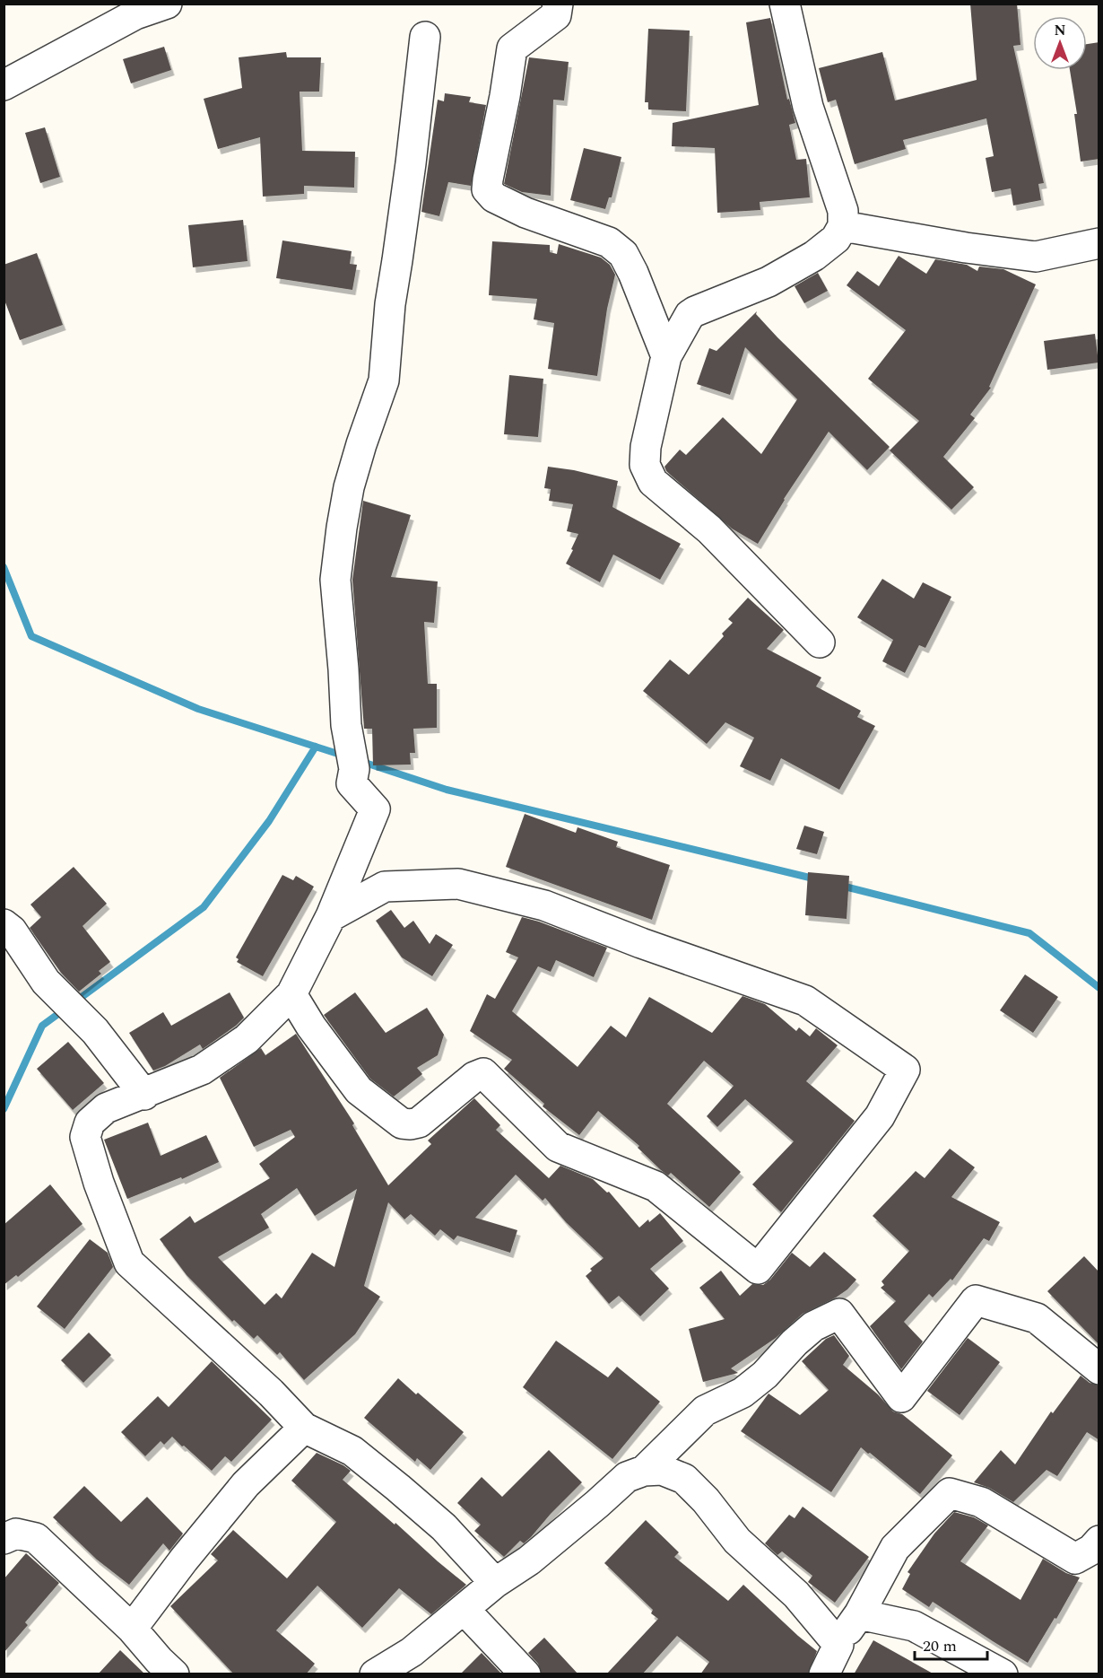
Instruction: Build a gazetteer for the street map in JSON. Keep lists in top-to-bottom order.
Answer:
{
  "scale_bar": "20 m",
  "north": "top"
}
